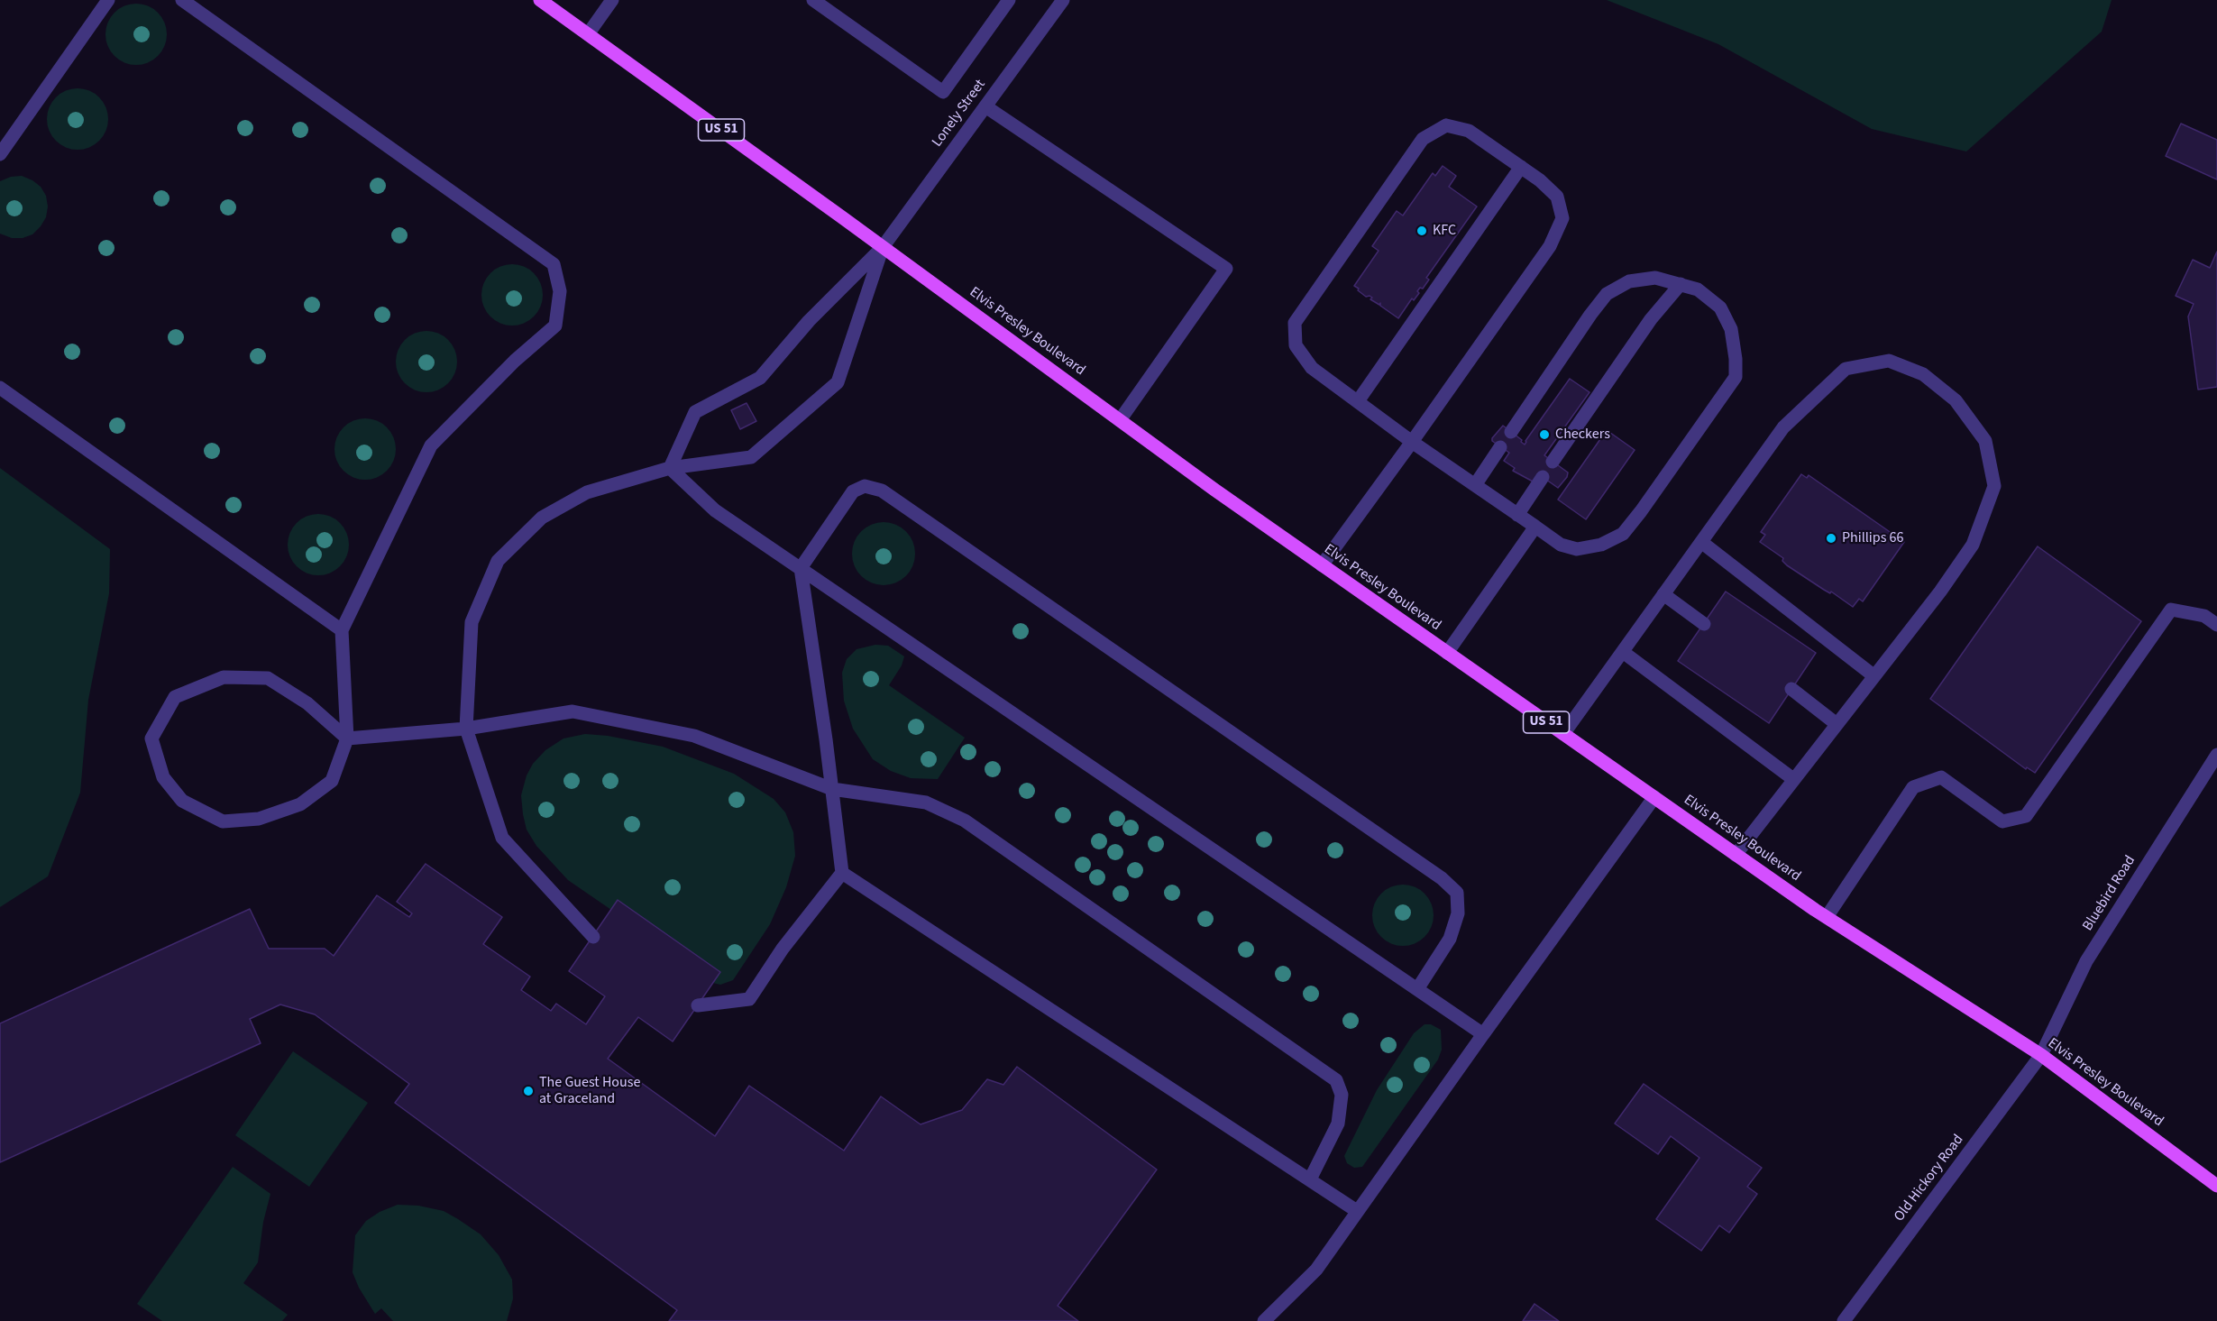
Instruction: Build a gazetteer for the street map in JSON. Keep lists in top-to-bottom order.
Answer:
{
  "streets": {
    "main road": ["US 51", "Elvis Presley Boulevard"],
    "street": ["Lonely Street", "Bluebird Road", "Old Hickory Road"]
  },
  "crossings": [
    ["Lonely Street", "Elvis Presley Boulevard"],
    ["Elvis Presley Boulevard", "Bluebird Road"],
    ["Elvis Presley Boulevard", "Old Hickory Road"],
    ["Bluebird Road", "Old Hickory Road"]
  ],
  "places": [
    "KFC",
    "Checkers",
    "Phillips 66",
    "The Guest House at Graceland"
  ]
}
